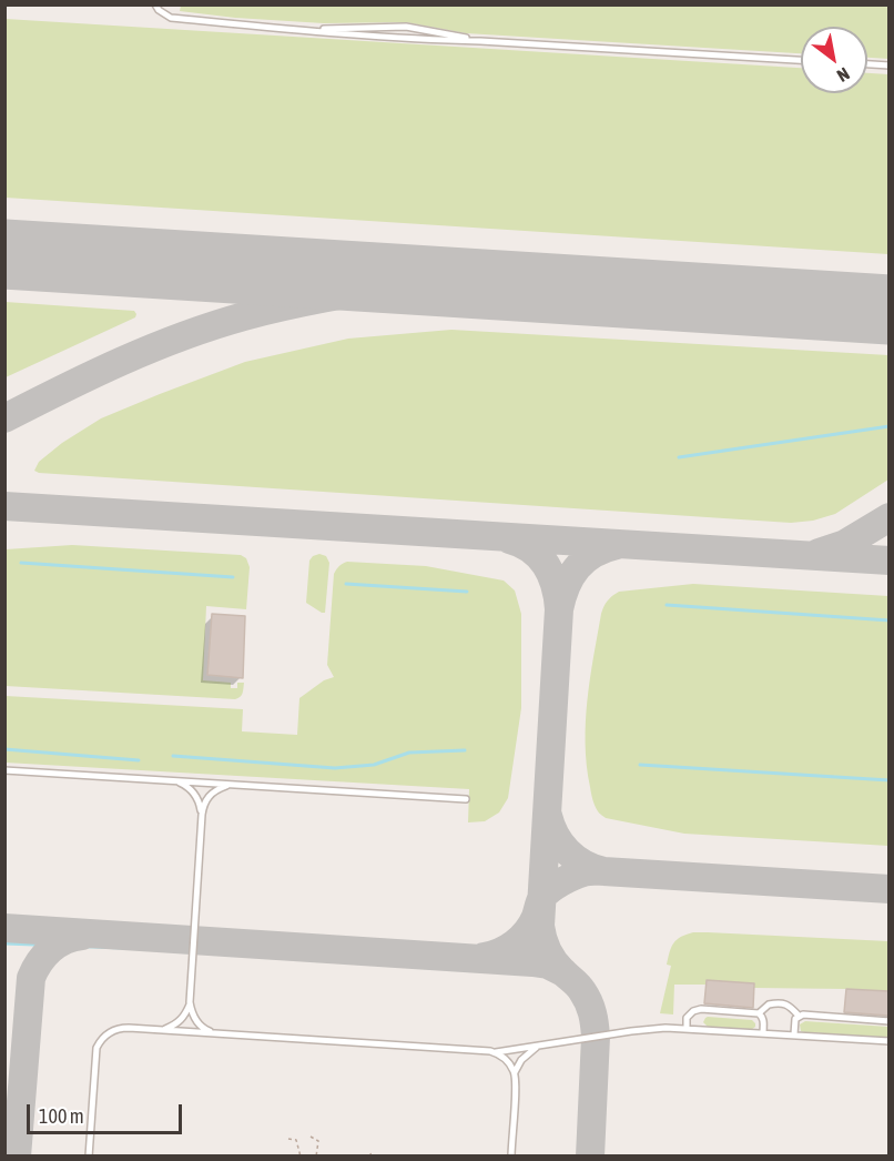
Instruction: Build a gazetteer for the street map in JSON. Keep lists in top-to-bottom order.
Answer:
{
  "scale_bar": "100 m",
  "north": "bottom right"
}
